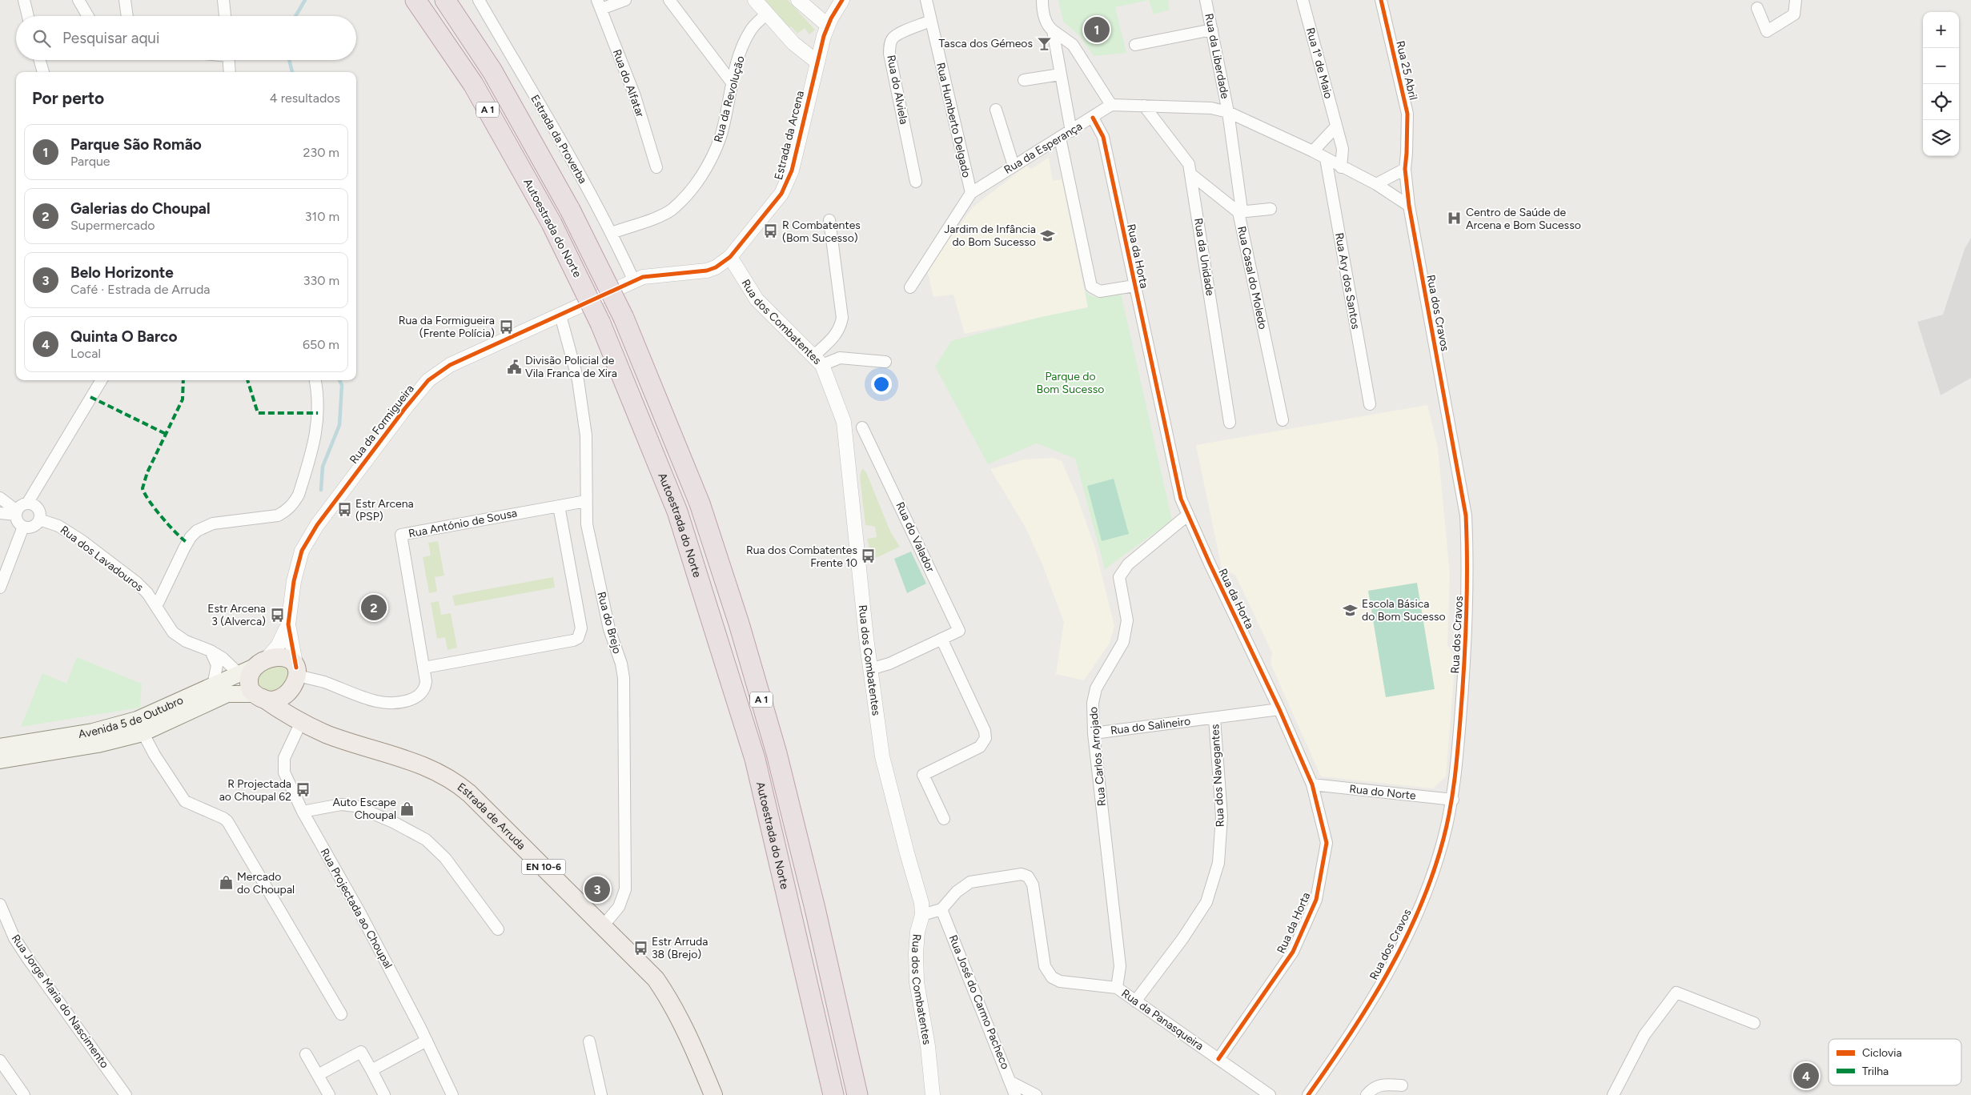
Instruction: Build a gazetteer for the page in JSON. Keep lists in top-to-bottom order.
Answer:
{
  "streets": {
    "highway": ["A 1", "Autoestrada do Norte"],
    "main road": ["Avenida 5 de Outubro", "Estrada de Arruda", "EN 10-6"],
    "street": [
      "Rua da Liberdade",
      "Rua 1º de Maio",
      "Rua 25 Abril",
      "Rua do Alfatar",
      "Rua do Alviela",
      "Rua da Revolução",
      "Rua Humberto Delgado",
      "Estrada da Arcena",
      "Estrada da Proverba",
      "Rua da Esperança",
      "Rua da Horta",
      "Rua da Unidade",
      "Rua Casal do Moledo",
      "Rua Ary dos Santos",
      "Rua dos Cravos",
      "Rua dos Combatentes",
      "Rua da Formigueira",
      "Rua António de Sousa",
      "Rua do Valador",
      "Rua dos Lavadouros",
      "Rua do Brejo",
      "Rua do Salineiro",
      "Rua Carlos Arrojado",
      "Rua dos Navegantes",
      "Rua do Norte",
      "Rua Projectada ao Choupal",
      "Rua Jorge Maria do Nascimento",
      "Rua José do Carmo Pacheco",
      "Rua da Panasqueira"
    ]
  },
  "crossings": [
    ["Rua da Liberdade", "Rua Casal do Moledo"],
    ["Rua 25 Abril", "Rua dos Cravos"],
    ["Rua do Alviela", "Rua Humberto Delgado"],
    ["Rua da Revolução", "Estrada da Proverba"],
    ["Rua Humberto Delgado", "Rua da Esperança"],
    ["Estrada da Arcena", "Estrada da Proverba"],
    ["Estrada da Arcena", "Rua dos Combatentes"],
    ["Estrada da Arcena", "Rua da Formigueira"],
    ["Estrada da Proverba", "Rua da Formigueira"],
    ["Rua da Esperança", "Rua da Horta"],
    ["Rua da Horta", "Rua do Salineiro"],
    ["Rua da Horta", "Rua Carlos Arrojado"],
    ["Rua da Horta", "Rua do Norte"],
    ["Rua da Horta", "Rua da Panasqueira"],
    ["Rua dos Cravos", "Rua do Norte"],
    ["Rua dos Combatentes", "Rua do Valador"],
    ["Rua da Formigueira", "Rua dos Lavadouros"],
    ["Rua da Formigueira", "Rua do Brejo"],
    ["Rua da Formigueira", "Avenida 5 de Outubro"],
    ["Rua da Formigueira", "Estrada de Arruda"],
    ["Rua António de Sousa", "Rua do Brejo"],
    ["Rua dos Lavadouros", "Avenida 5 de Outubro"],
    ["Rua dos Lavadouros", "Estrada de Arruda"],
    ["Rua do Brejo", "Estrada de Arruda"],
    ["Avenida 5 de Outubro", "Estrada de Arruda"],
    ["Rua do Salineiro", "Rua Carlos Arrojado"],
    ["Rua do Salineiro", "Rua dos Navegantes"],
    ["Rua Carlos Arrojado", "Rua da Panasqueira"],
    ["Rua dos Navegantes", "Rua da Panasqueira"],
    ["Estrada de Arruda", "Rua Projectada ao Choupal"],
    ["Rua José do Carmo Pacheco", "Rua da Panasqueira"]
  ],
  "parks": ["Parque do Bom Sucesso"],
  "places": {
    "bar": ["Tasca dos Gémeos"],
    "hospital": ["Centro de Saúde de Arcena e Bom Sucesso"],
    "bus stop": [
      "R Combatentes (Bom Sucesso)",
      "Rua da Formigueira (Frente Polícia)",
      "Estr Arcena (PSP)",
      "Rua dos Combatentes Frente 10",
      "Estr Arcena 3 (Alverca)",
      "R Projectada ao Choupal 62",
      "Estr Arruda 38 (Brejo)"
    ],
    "school or university": ["Jardim de Infância do Bom Sucesso", "Escola Básica do Bom Sucesso"],
    "public building": ["Divisão Policial de Vila Franca de Xira"],
    "shop": ["Auto Escape Choupal", "Mercado do Choupal"]
  },
  "legend": ["Ciclovia", "Trilha"],
  "page": {
    "map_buttons": ["+", "−"],
    "pins": [
      "1",
      "2",
      "3",
      "4"
    ],
    "search": "Pesquisar aqui",
    "heading": ["Por perto", "4 resultados"],
    "list": [
      {
        "mark": "1",
        "name": "Parque São Romão",
        "note": "Parque",
        "value": "230 m"
      },
      {
        "mark": "2",
        "name": "Galerias do Choupal",
        "note": "Supermercado",
        "value": "310 m"
      },
      {
        "mark": "3",
        "name": "Belo Horizonte",
        "note": "Café · Estrada de Arruda",
        "value": "330 m"
      },
      {
        "mark": "4",
        "name": "Quinta O Barco",
        "note": "Local",
        "value": "650 m"
      }
    ]
  }
}
